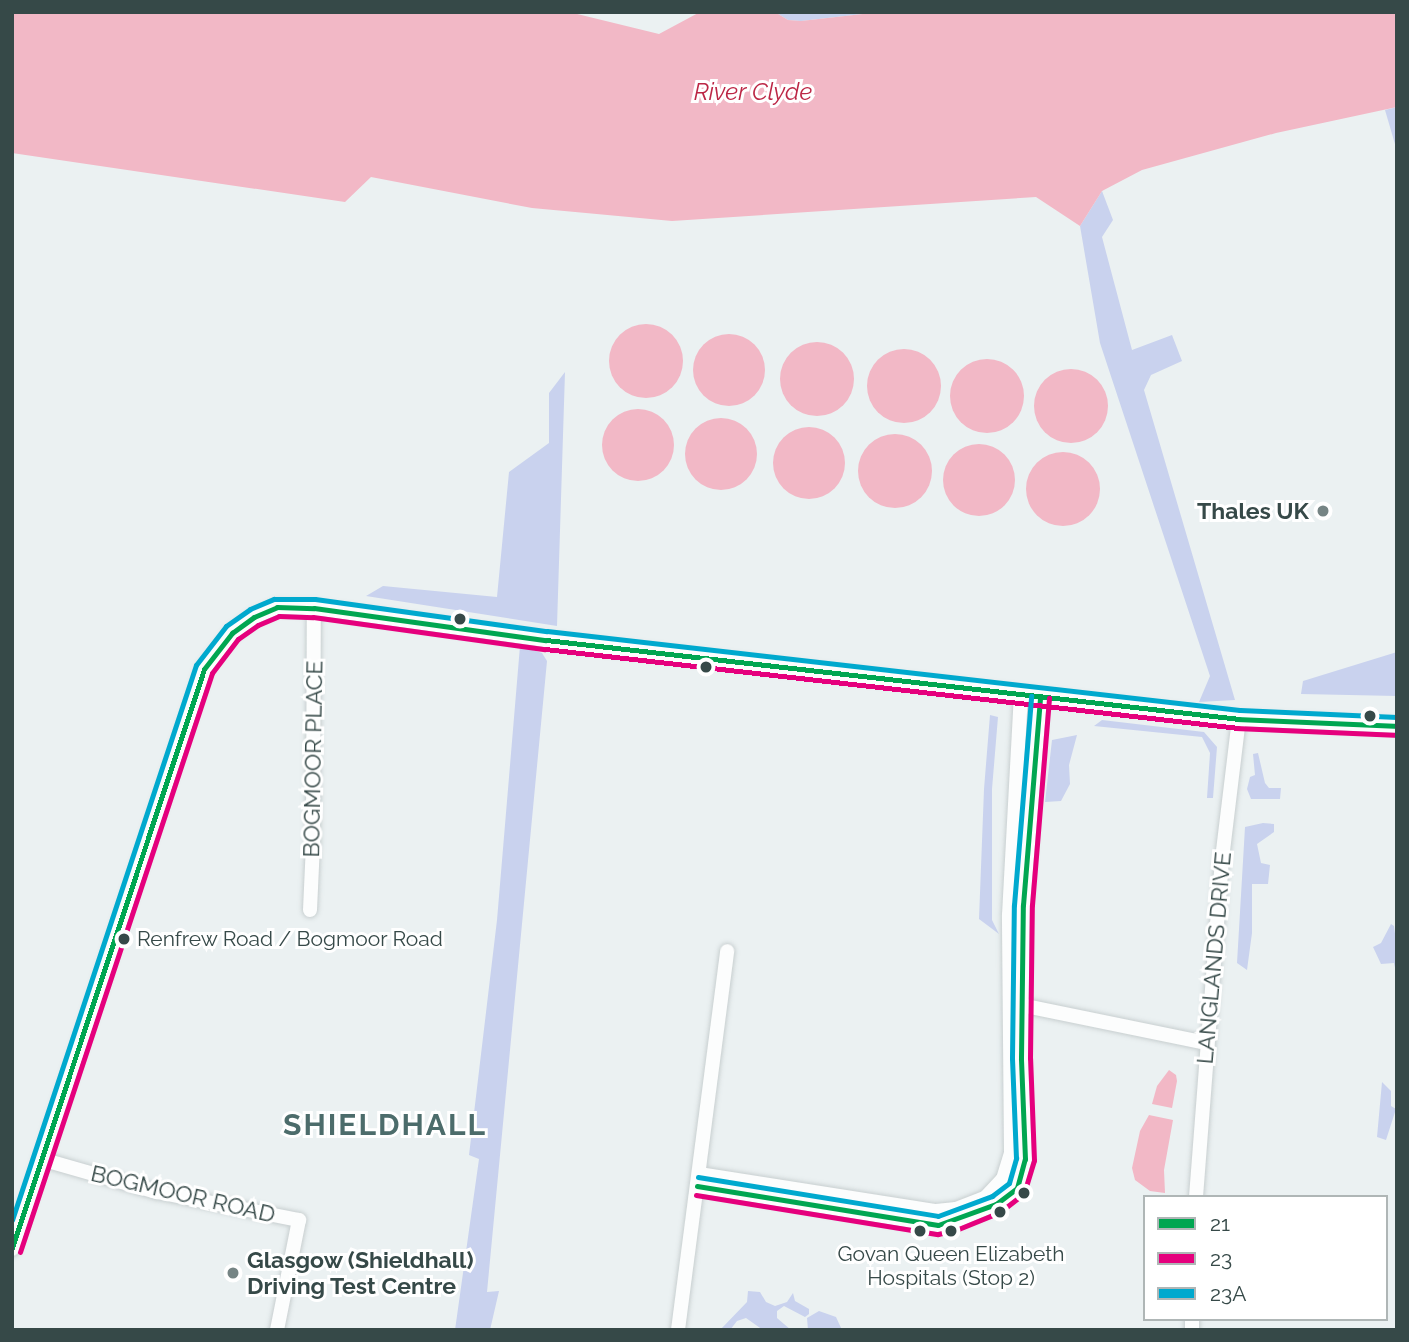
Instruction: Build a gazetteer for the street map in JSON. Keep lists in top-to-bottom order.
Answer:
{
  "streets": {
    "street": ["BOGMOOR PLACE", "LANGLANDS DRIVE", "BOGMOOR ROAD"]
  },
  "districts": ["SHIELDHALL"],
  "water": ["River Clyde"],
  "places": [
    "Thales UK",
    "Renfrew Road / Bogmoor Road",
    "Govan Queen Elizabeth Hospitals (Stop 2)",
    "Glasgow (Shieldhall) Driving Test Centre"
  ],
  "lines": ["transit line 23A", "transit line 21", "transit line 23"],
  "legend": ["21", "23", "23A"]
}
